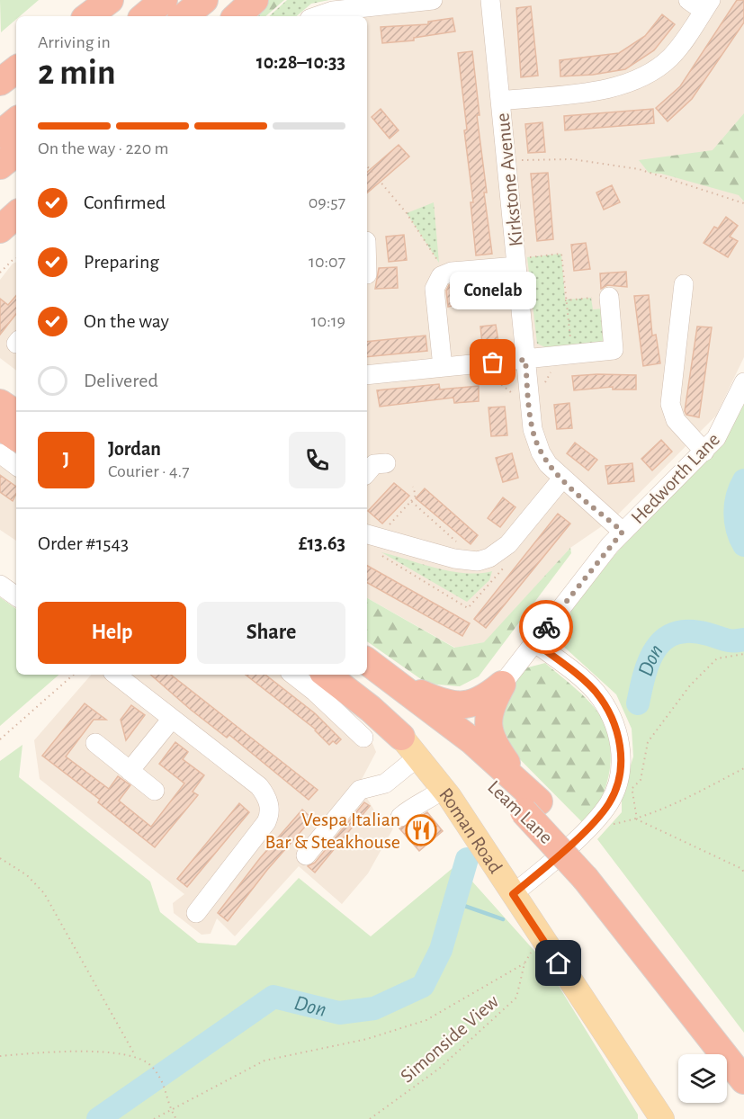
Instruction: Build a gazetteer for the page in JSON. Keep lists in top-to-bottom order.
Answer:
{
  "streets": {
    "highway": ["Leam Lane"],
    "main road": ["Roman Road"],
    "street": ["Kirkstone Avenue", "Hedworth Lane"],
    "path": ["Simonside View"]
  },
  "crossings": [
    ["Kirkstone Avenue", "Hedworth Lane"]
  ],
  "water": ["Don"],
  "places": {
    "other": ["Conelab"],
    "restaurant": ["Vespa Italian Bar & Steakhouse"]
  },
  "page": {
    "heading": ["2 min", "Arriving in", "10:28–10:33"],
    "panel": [
      "Jordan",
      "Courier · 4.7",
      "Order #1543",
      "£13.63"
    ],
    "bar": "On the way · 220 m",
    "list": [
      ["Confirmed", "09:57"],
      ["Preparing", "10:07"],
      ["On the way", "10:19"],
      "Delivered"
    ],
    "bubble": "Conelab",
    "round": "J",
    "buttons": ["Help", "Share"]
  }
}
